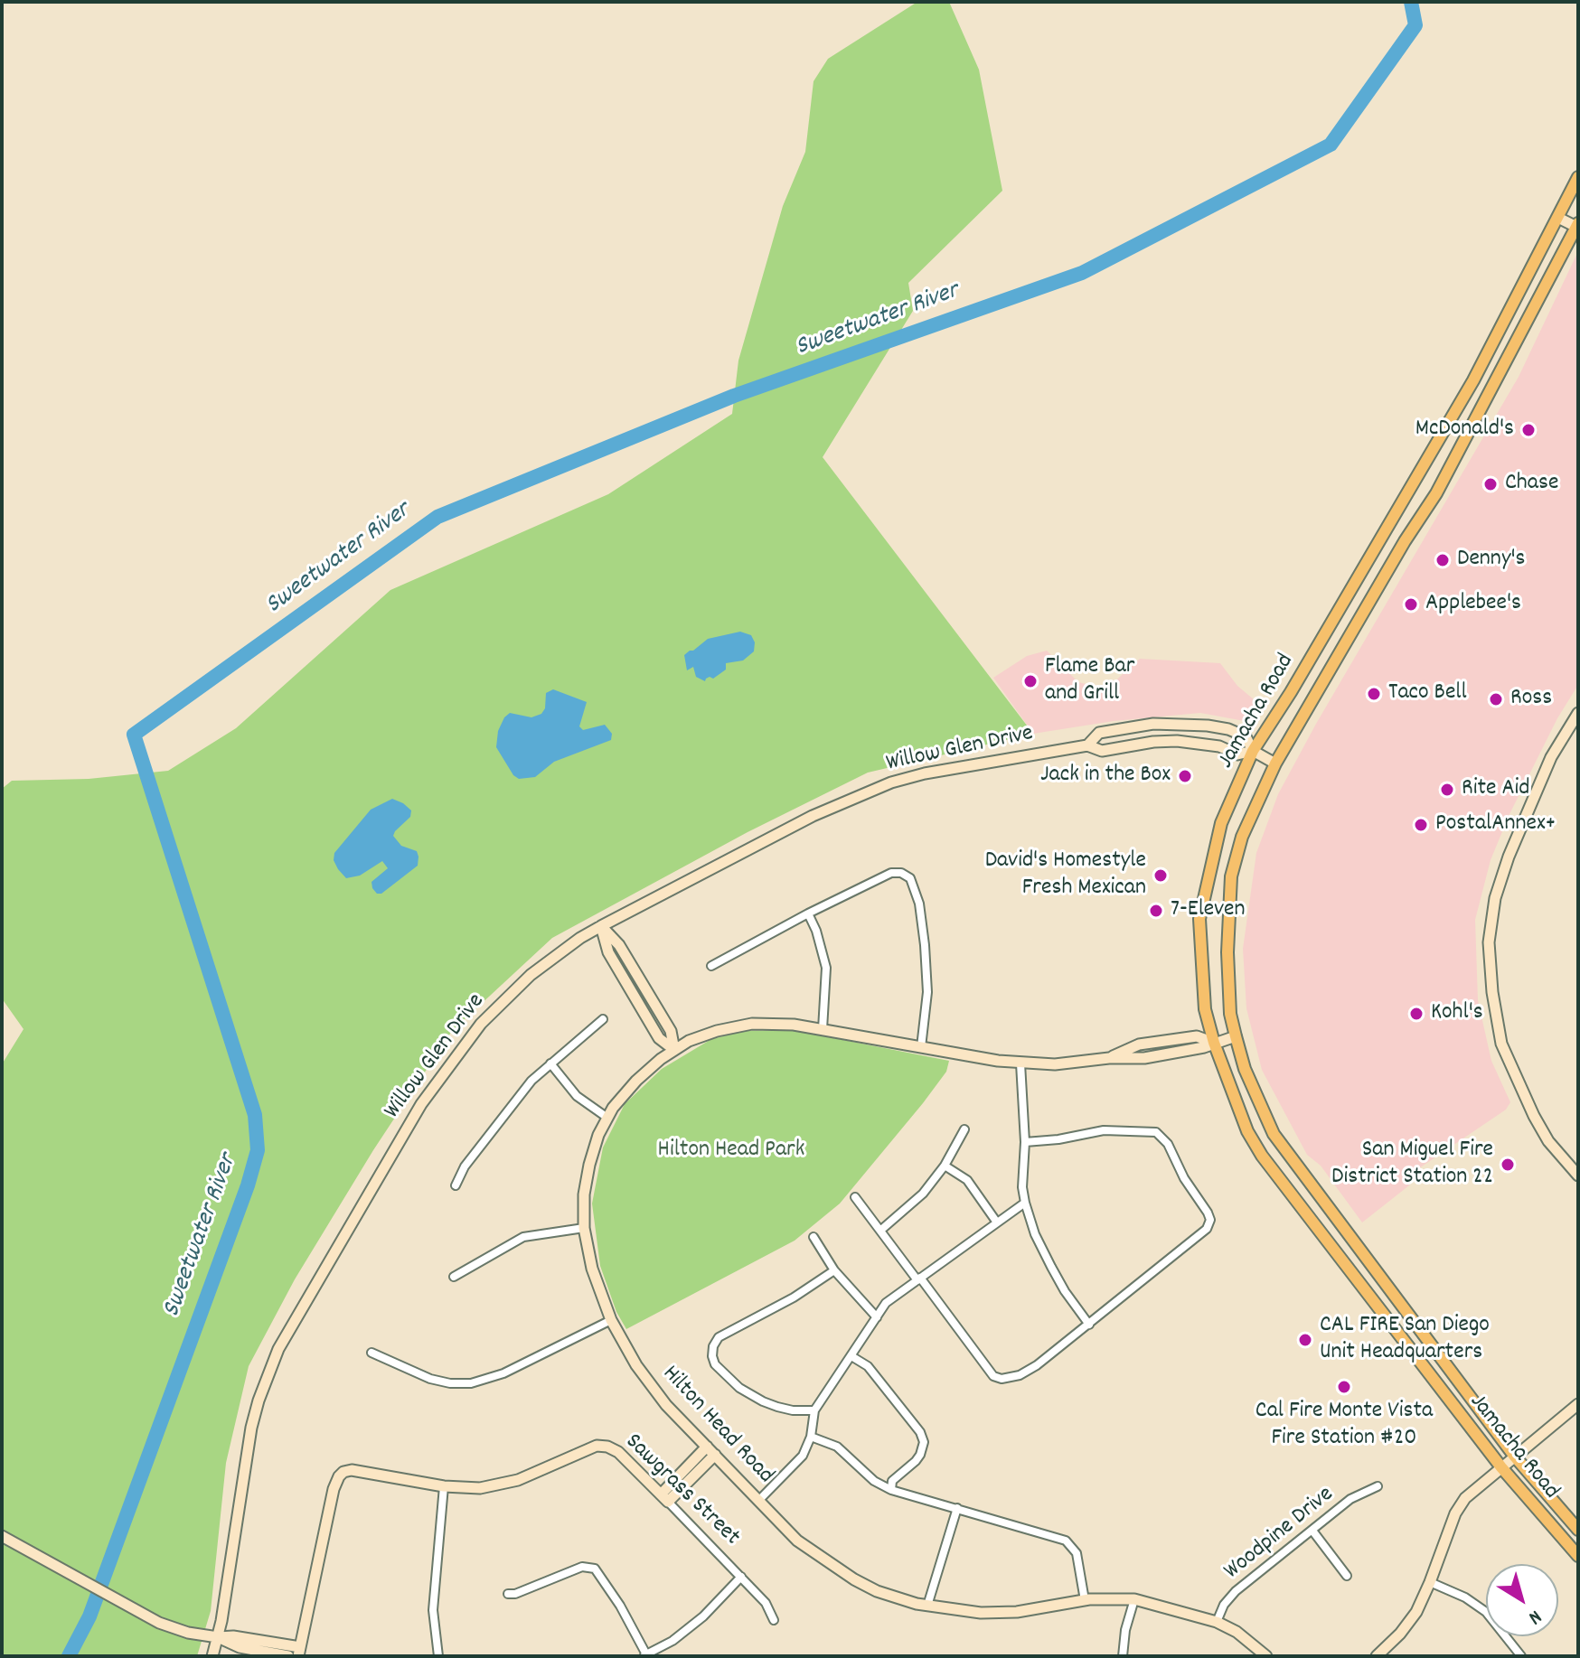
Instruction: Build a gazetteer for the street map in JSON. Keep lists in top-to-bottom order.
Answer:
{
  "streets": {
    "main road": ["Jamacha Road"],
    "street": [
      "Willow Glen Drive",
      "Hilton Head Road",
      "Sawgrass Street",
      "Woodpine Drive"
    ]
  },
  "crossings": [
    ["Jamacha Road", "Willow Glen Drive"],
    ["Jamacha Road", "Hilton Head Road"],
    ["Hilton Head Road", "Woodpine Drive"]
  ],
  "water": ["Sweetwater River"],
  "parks": ["Hilton Head Park"],
  "places": [
    "McDonald's",
    "Chase",
    "Denny's",
    "Applebee's",
    "Flame Bar and Grill",
    "Taco Bell",
    "Ross",
    "Jack in the Box",
    "Rite Aid",
    "PostalAnnex+",
    "David's Homestyle Fresh Mexican",
    "7-Eleven",
    "Kohl's",
    "San Miguel Fire District Station 22",
    "CAL FIRE San Diego Unit Headquarters",
    "Cal Fire Monte Vista Fire Station #20"
  ],
  "north": "bottom right"
}
